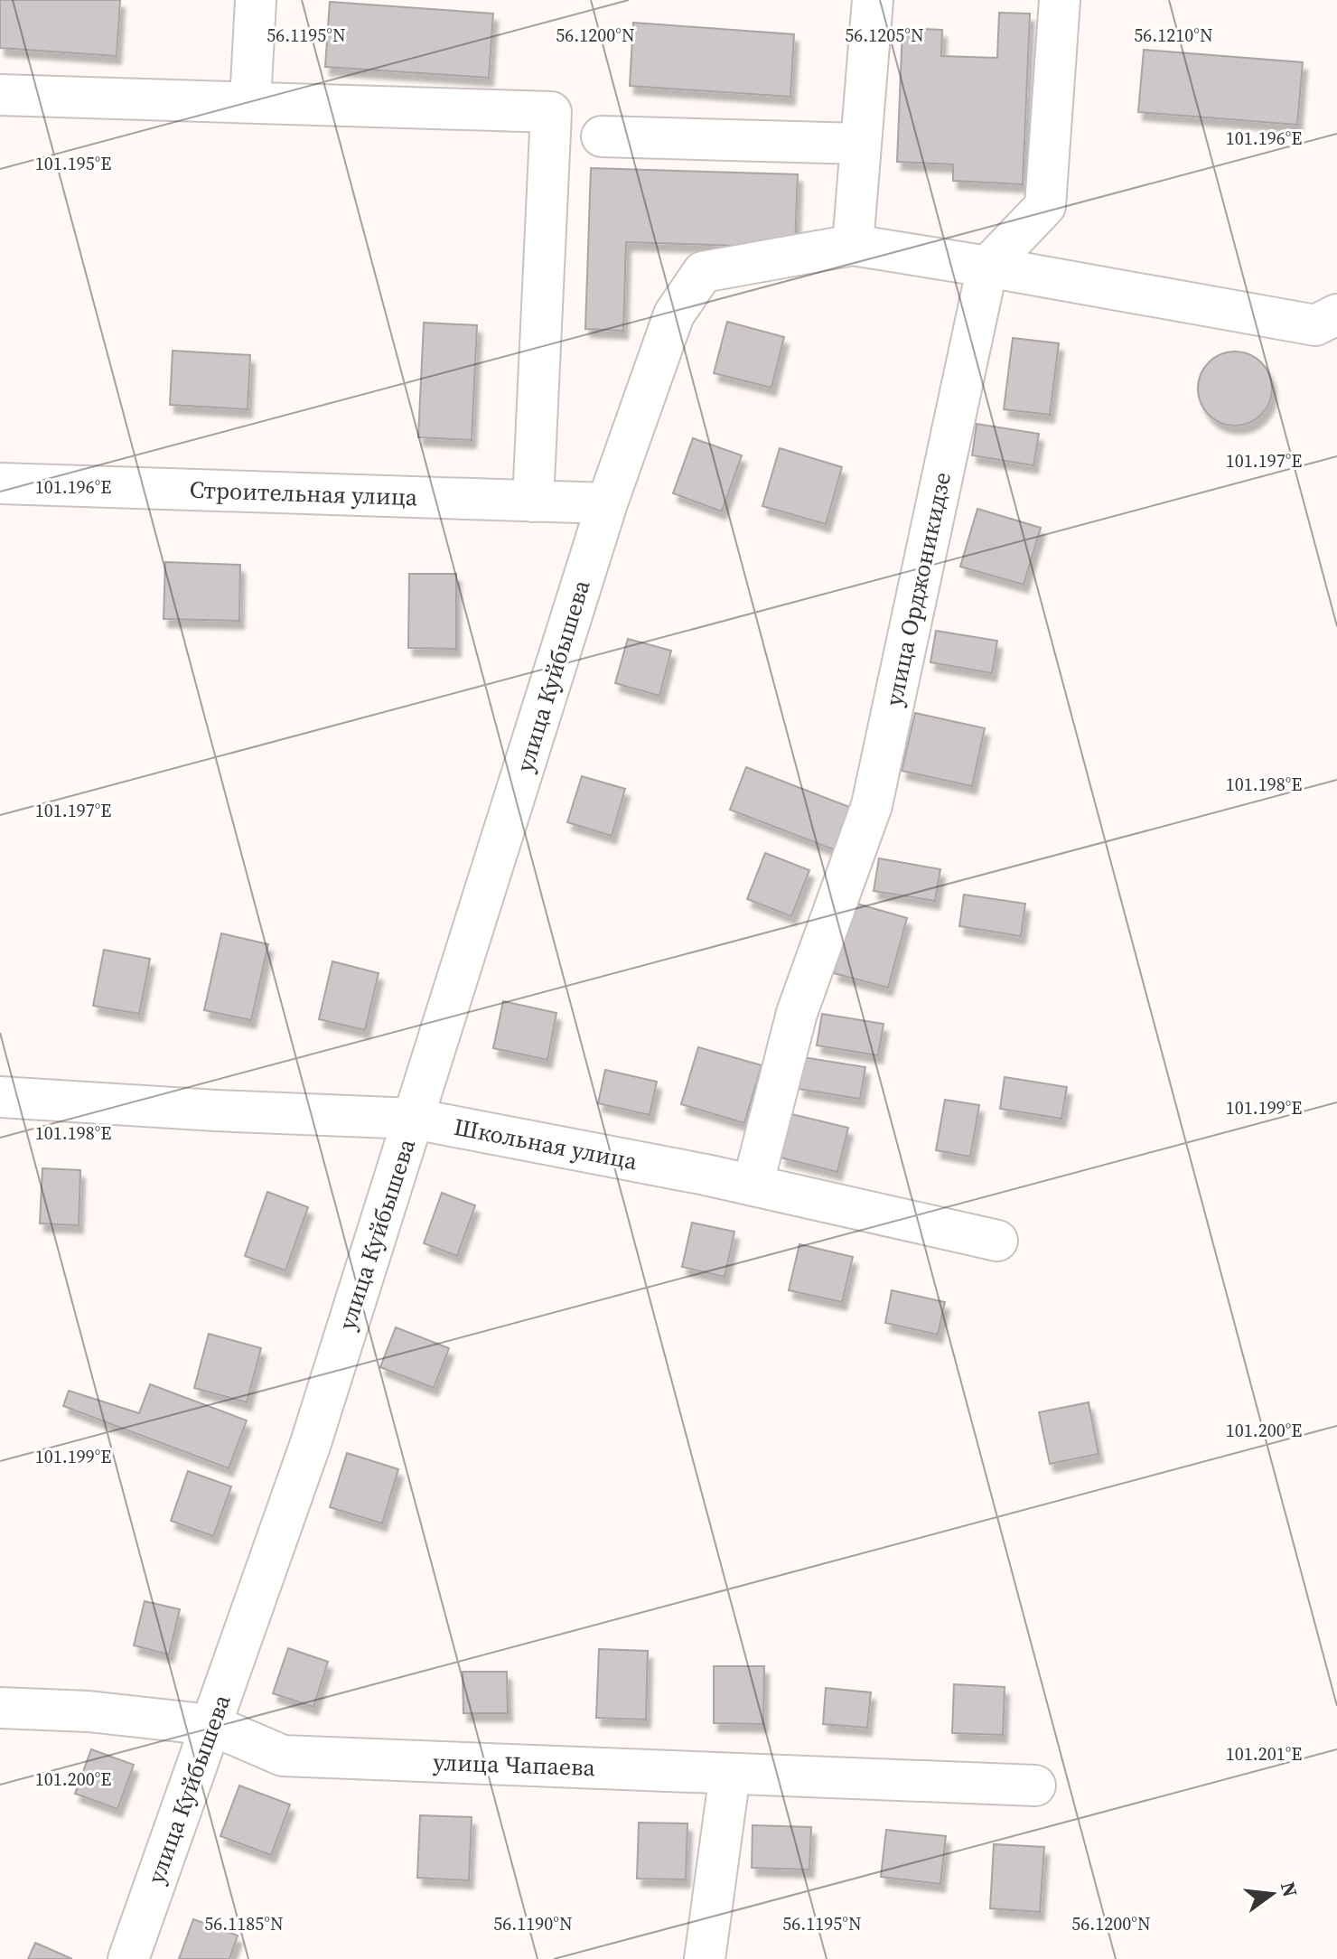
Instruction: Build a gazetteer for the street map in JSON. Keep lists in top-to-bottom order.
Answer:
{
  "streets": {
    "street": [
      "Строительная улица",
      "улица Орджоникидзе",
      "улица Куйбышева",
      "Школьная улица",
      "улица Чапаева"
    ]
  },
  "crossings": [
    ["Строительная улица", "улица Куйбышева"],
    ["улица Орджоникидзе", "улица Куйбышева"],
    ["улица Орджоникидзе", "Школьная улица"],
    ["улица Куйбышева", "Школьная улица"],
    ["улица Куйбышева", "улица Чапаева"]
  ],
  "north": "right",
  "coordinates": [
    "56.1195°N",
    "56.1200°N",
    "56.1205°N",
    "56.1210°N",
    "101.196°E",
    "101.195°E",
    "101.197°E",
    "101.198°E",
    "101.199°E",
    "101.200°E",
    "101.201°E",
    "56.1185°N",
    "56.1190°N"
  ]
}
